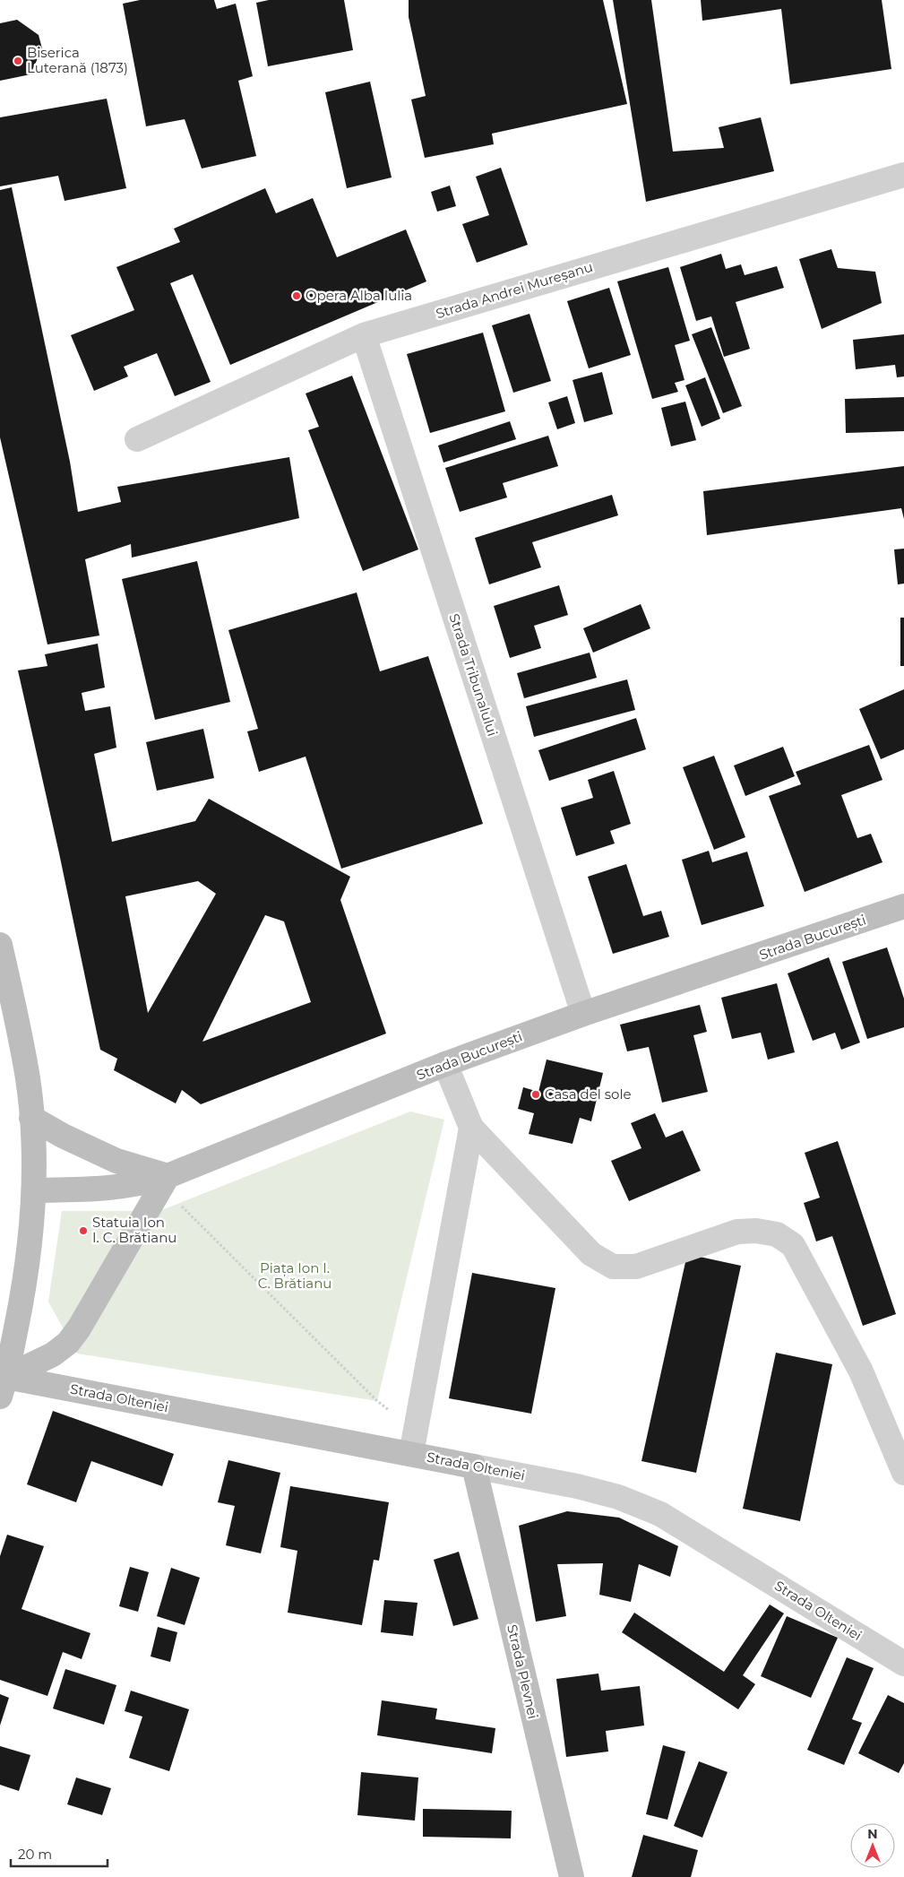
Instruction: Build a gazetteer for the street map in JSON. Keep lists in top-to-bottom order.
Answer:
{
  "streets": {
    "main road": ["Strada București", "Strada Olteniei", "Strada Plevnei"],
    "street": ["Strada Andrei Mureșanu", "Strada Tribunalului"]
  },
  "crossings": [
    ["Strada Andrei Mureșanu", "Strada Tribunalului"],
    ["Strada Tribunalului", "Strada București"],
    ["Strada Olteniei", "Strada Plevnei"]
  ],
  "parks": ["Piața Ion I. C. Brătianu"],
  "places": [
    "Biserica Luterană (1873)",
    "Opera Alba Iulia",
    "Casa del sole",
    "Statuia Ion I. C. Brătianu"
  ],
  "scale_bar": "20 m",
  "north": "top"
}
